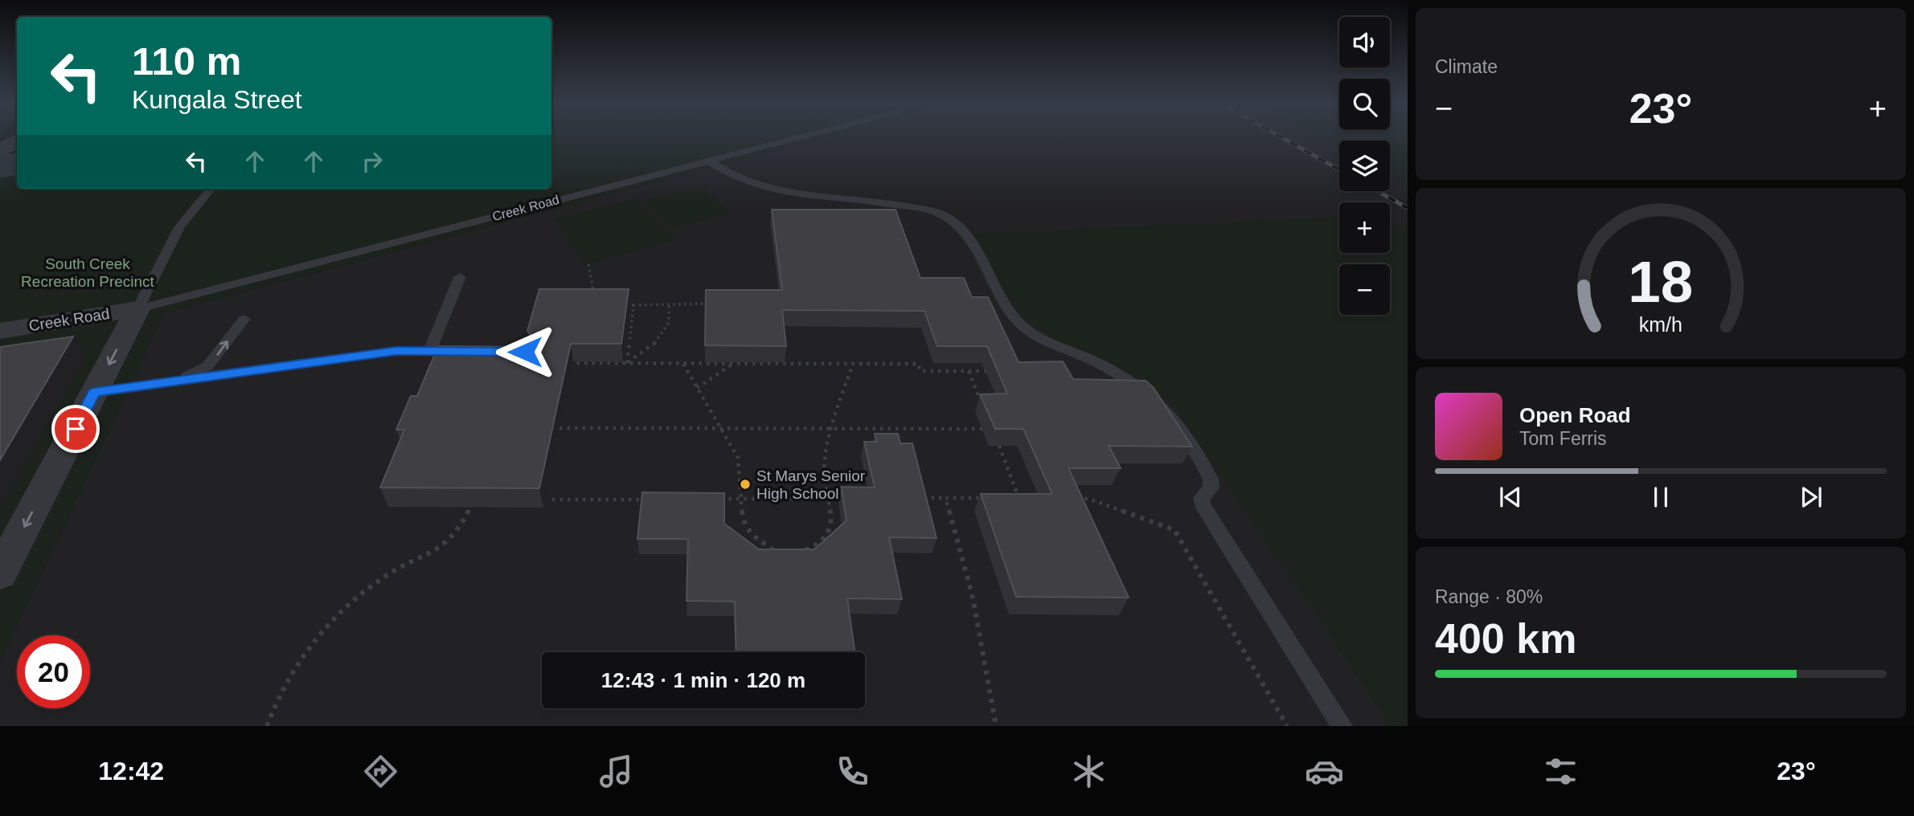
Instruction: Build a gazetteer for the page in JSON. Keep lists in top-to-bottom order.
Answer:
{
  "streets": {
    "street": ["Creek Road"]
  },
  "parks": ["South Creek Recreation Precinct"],
  "places": ["St Marys Senior High School"],
  "page": {
    "tile": [
      "Climate",
      ["Range · 80%", "400 km"]
    ],
    "map_buttons": ["+", "−"],
    "turn": ["110 m", "Kungala Street"],
    "heat": ["−", "23°", "+"],
    "song": ["Open Road", "Tom Ferris"],
    "limit": "20",
    "trip": "12:43 · 1 min · 120 m",
    "tabs": ["12:42", "23°"],
    "gauge": ["18", "km/h"]
  }
}
